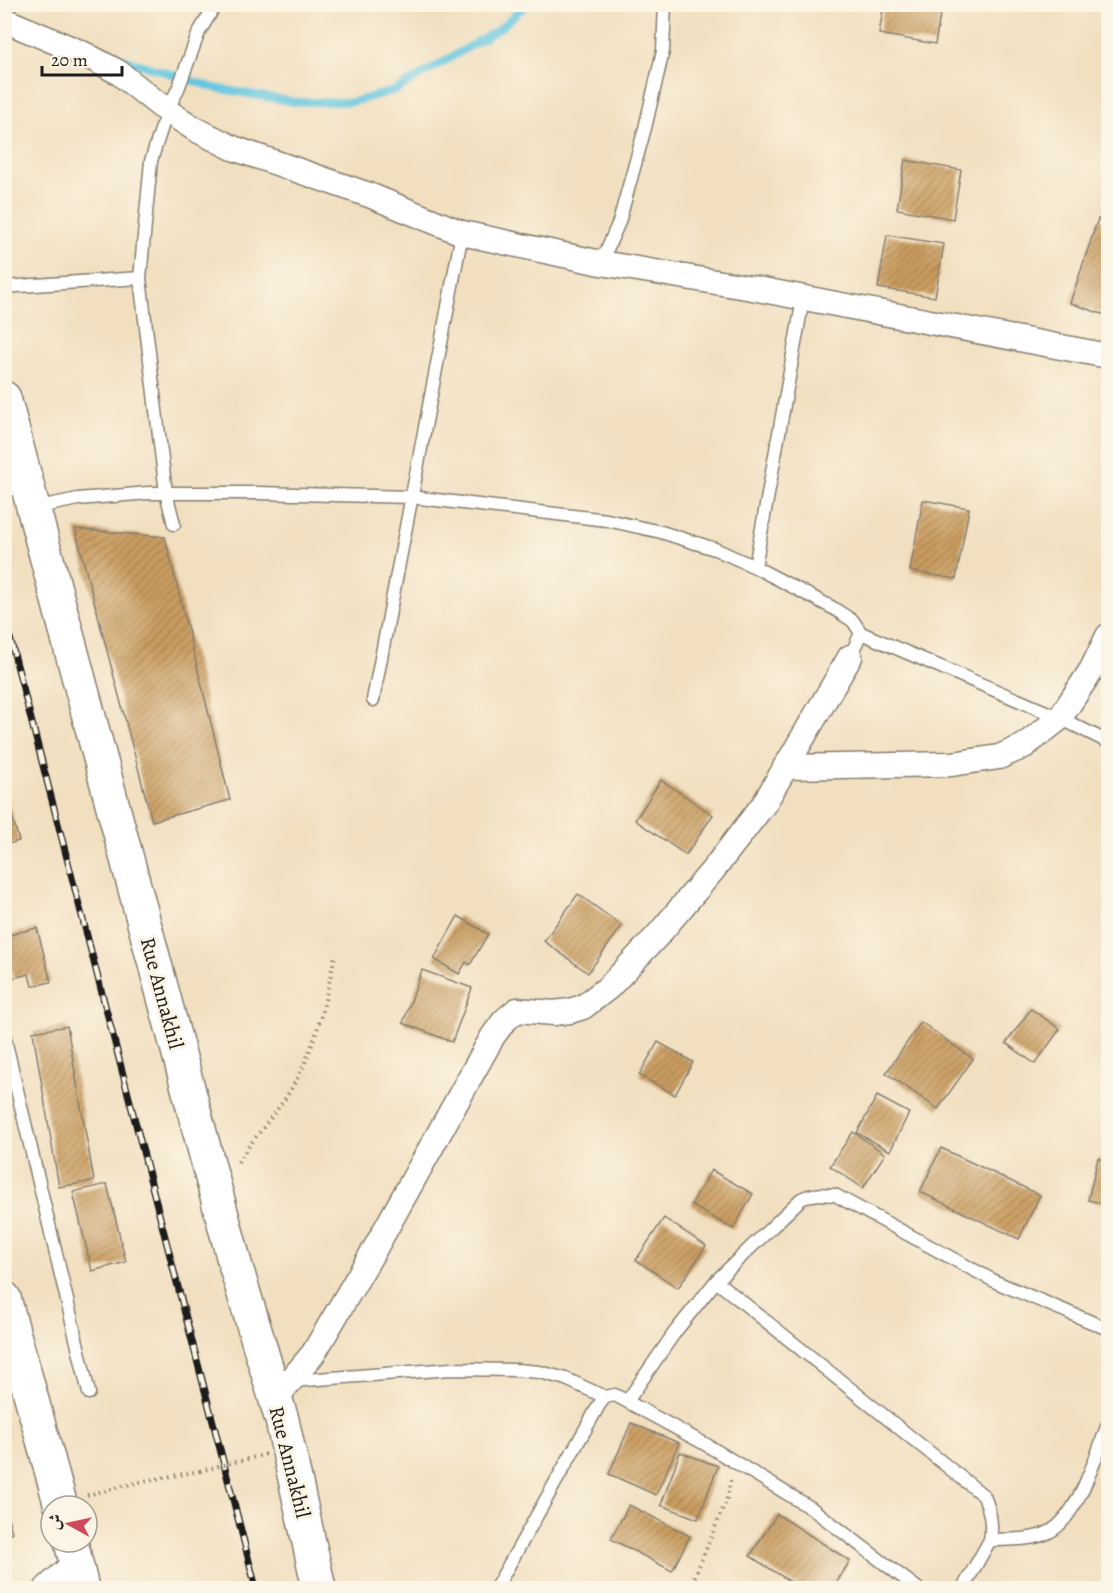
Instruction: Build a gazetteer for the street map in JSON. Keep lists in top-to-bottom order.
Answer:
{
  "streets": {
    "street": ["Rue Annakhil"]
  },
  "scale_bar": "20 m",
  "north": "left"
}
